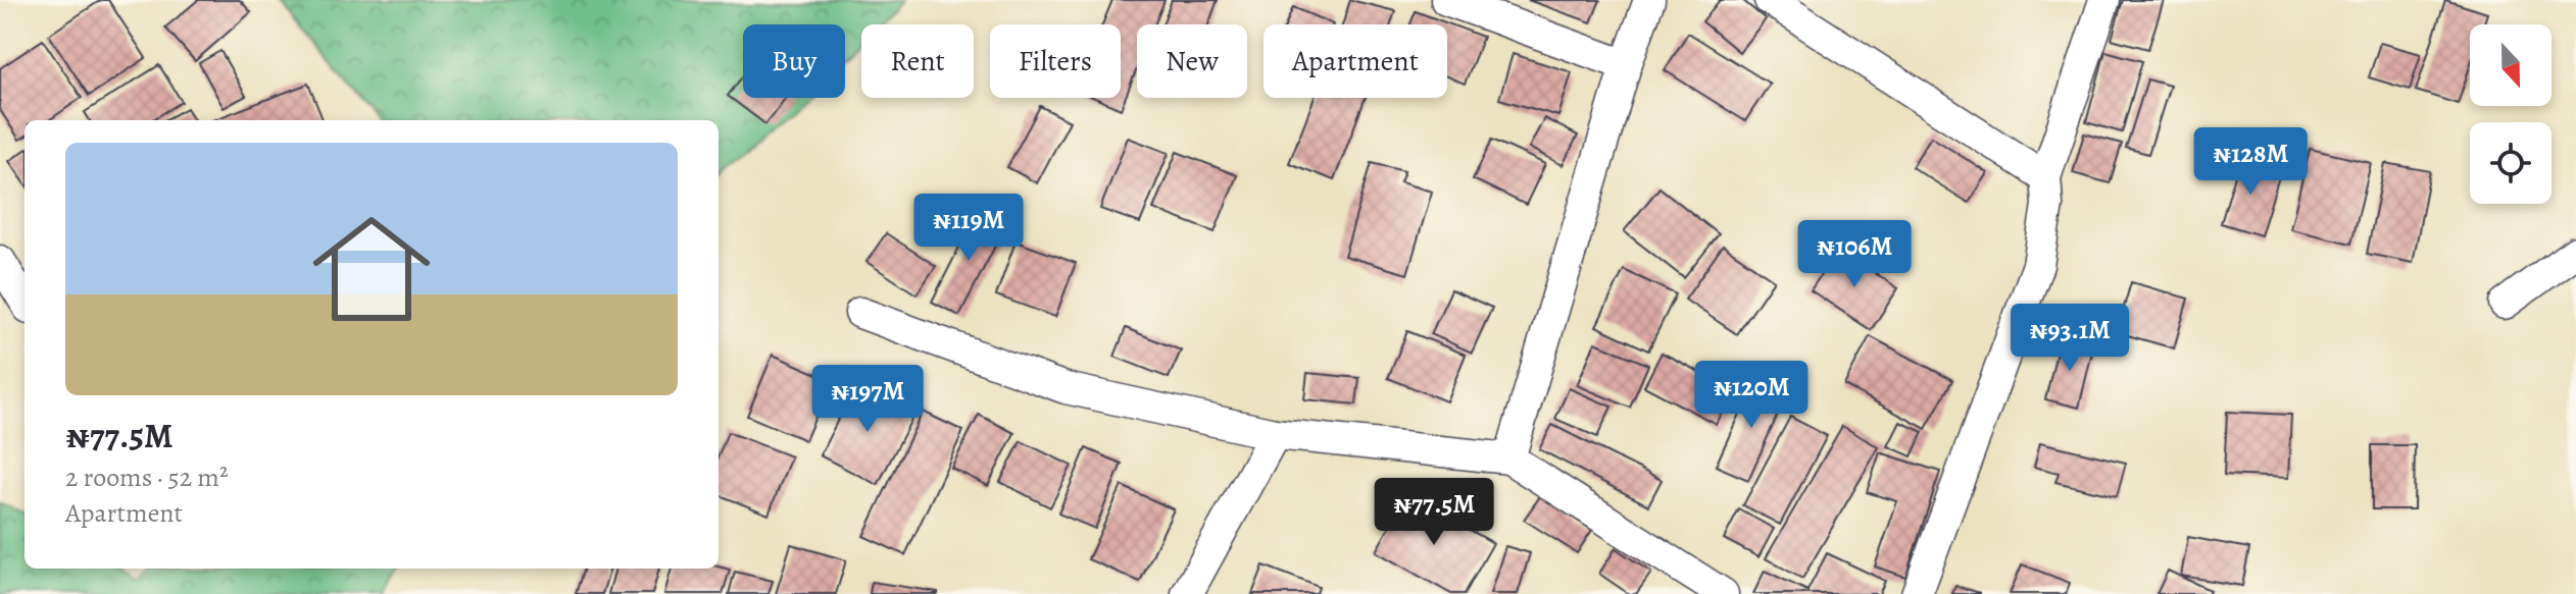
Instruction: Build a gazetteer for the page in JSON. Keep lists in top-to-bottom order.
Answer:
{
  "north": "bottom",
  "page": {
    "chip": [
      "Buy",
      "Rent",
      "Filters",
      "New",
      "Apartment"
    ],
    "list": [
      {
        "name": "₦77.5M",
        "note": "2 rooms · 52 m² · Apartment"
      }
    ],
    "price": [
      "₦128M",
      "₦119M",
      "₦106M",
      "₦93.1M",
      "₦120M",
      "₦197M",
      "₦77.5M"
    ]
  }
}
